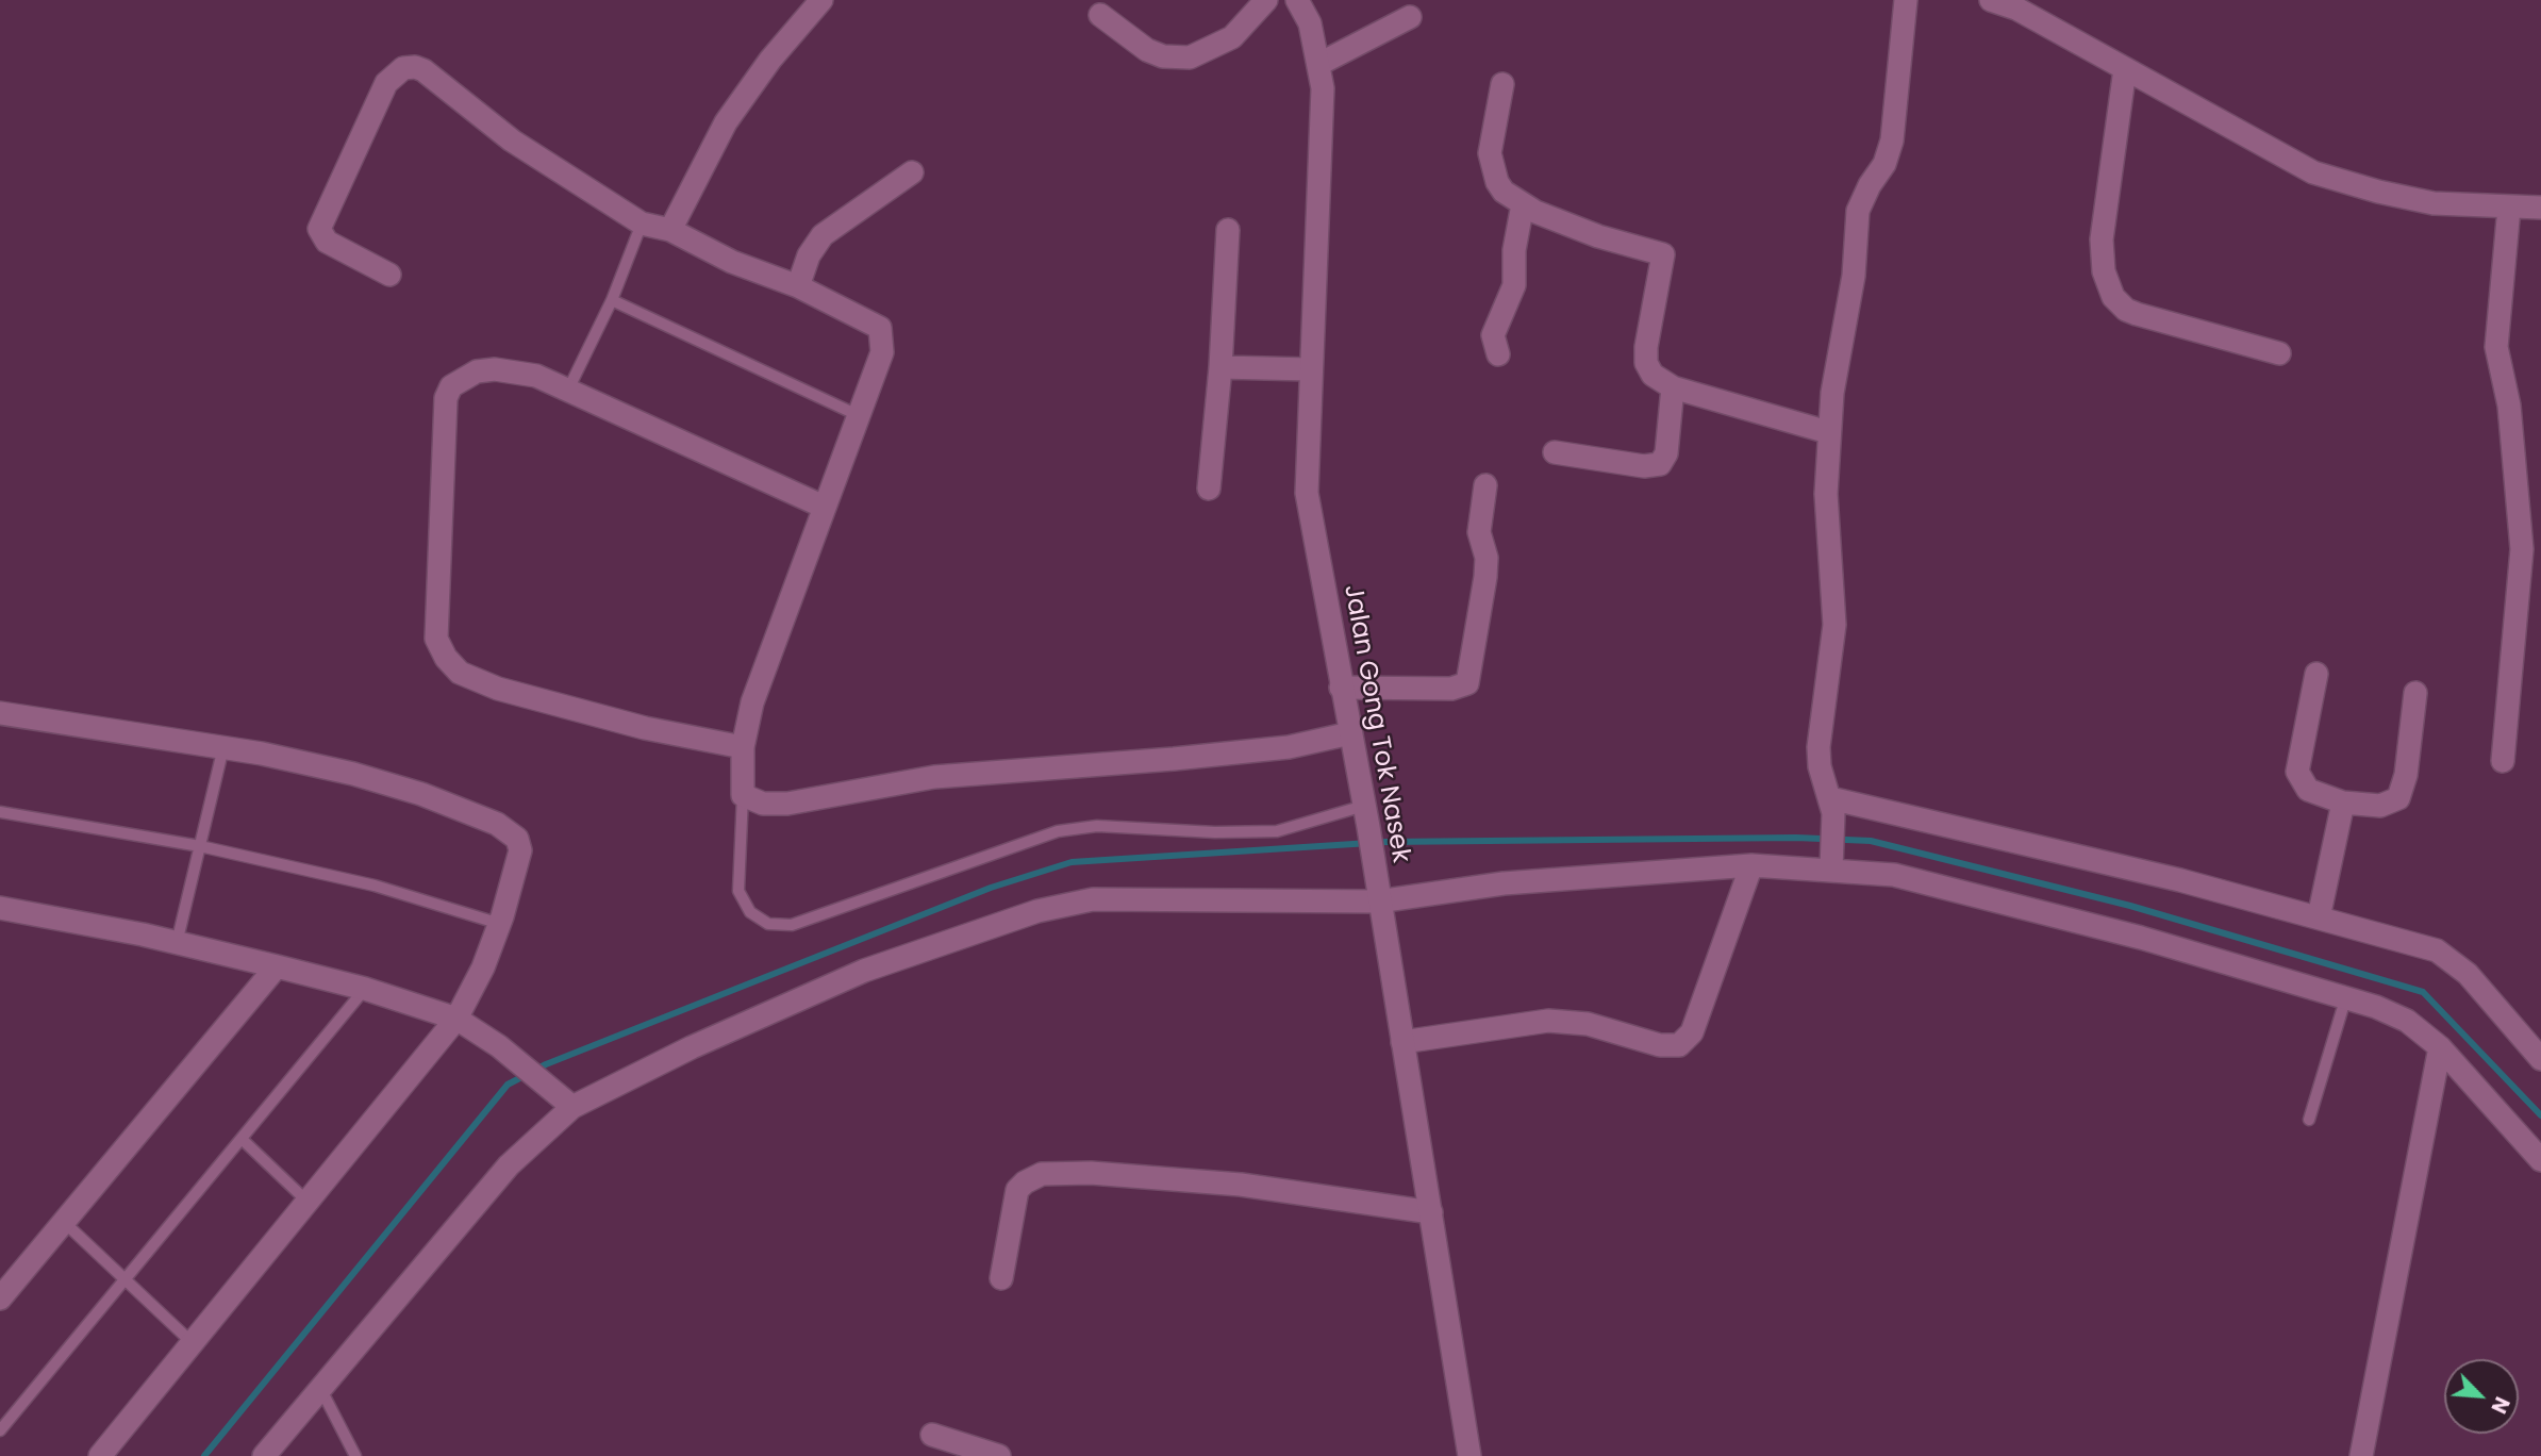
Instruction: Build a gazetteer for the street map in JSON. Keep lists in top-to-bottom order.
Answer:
{
  "streets": {
    "street": ["Jalan Gong Tok Nasek"]
  },
  "north": "bottom right"
}
